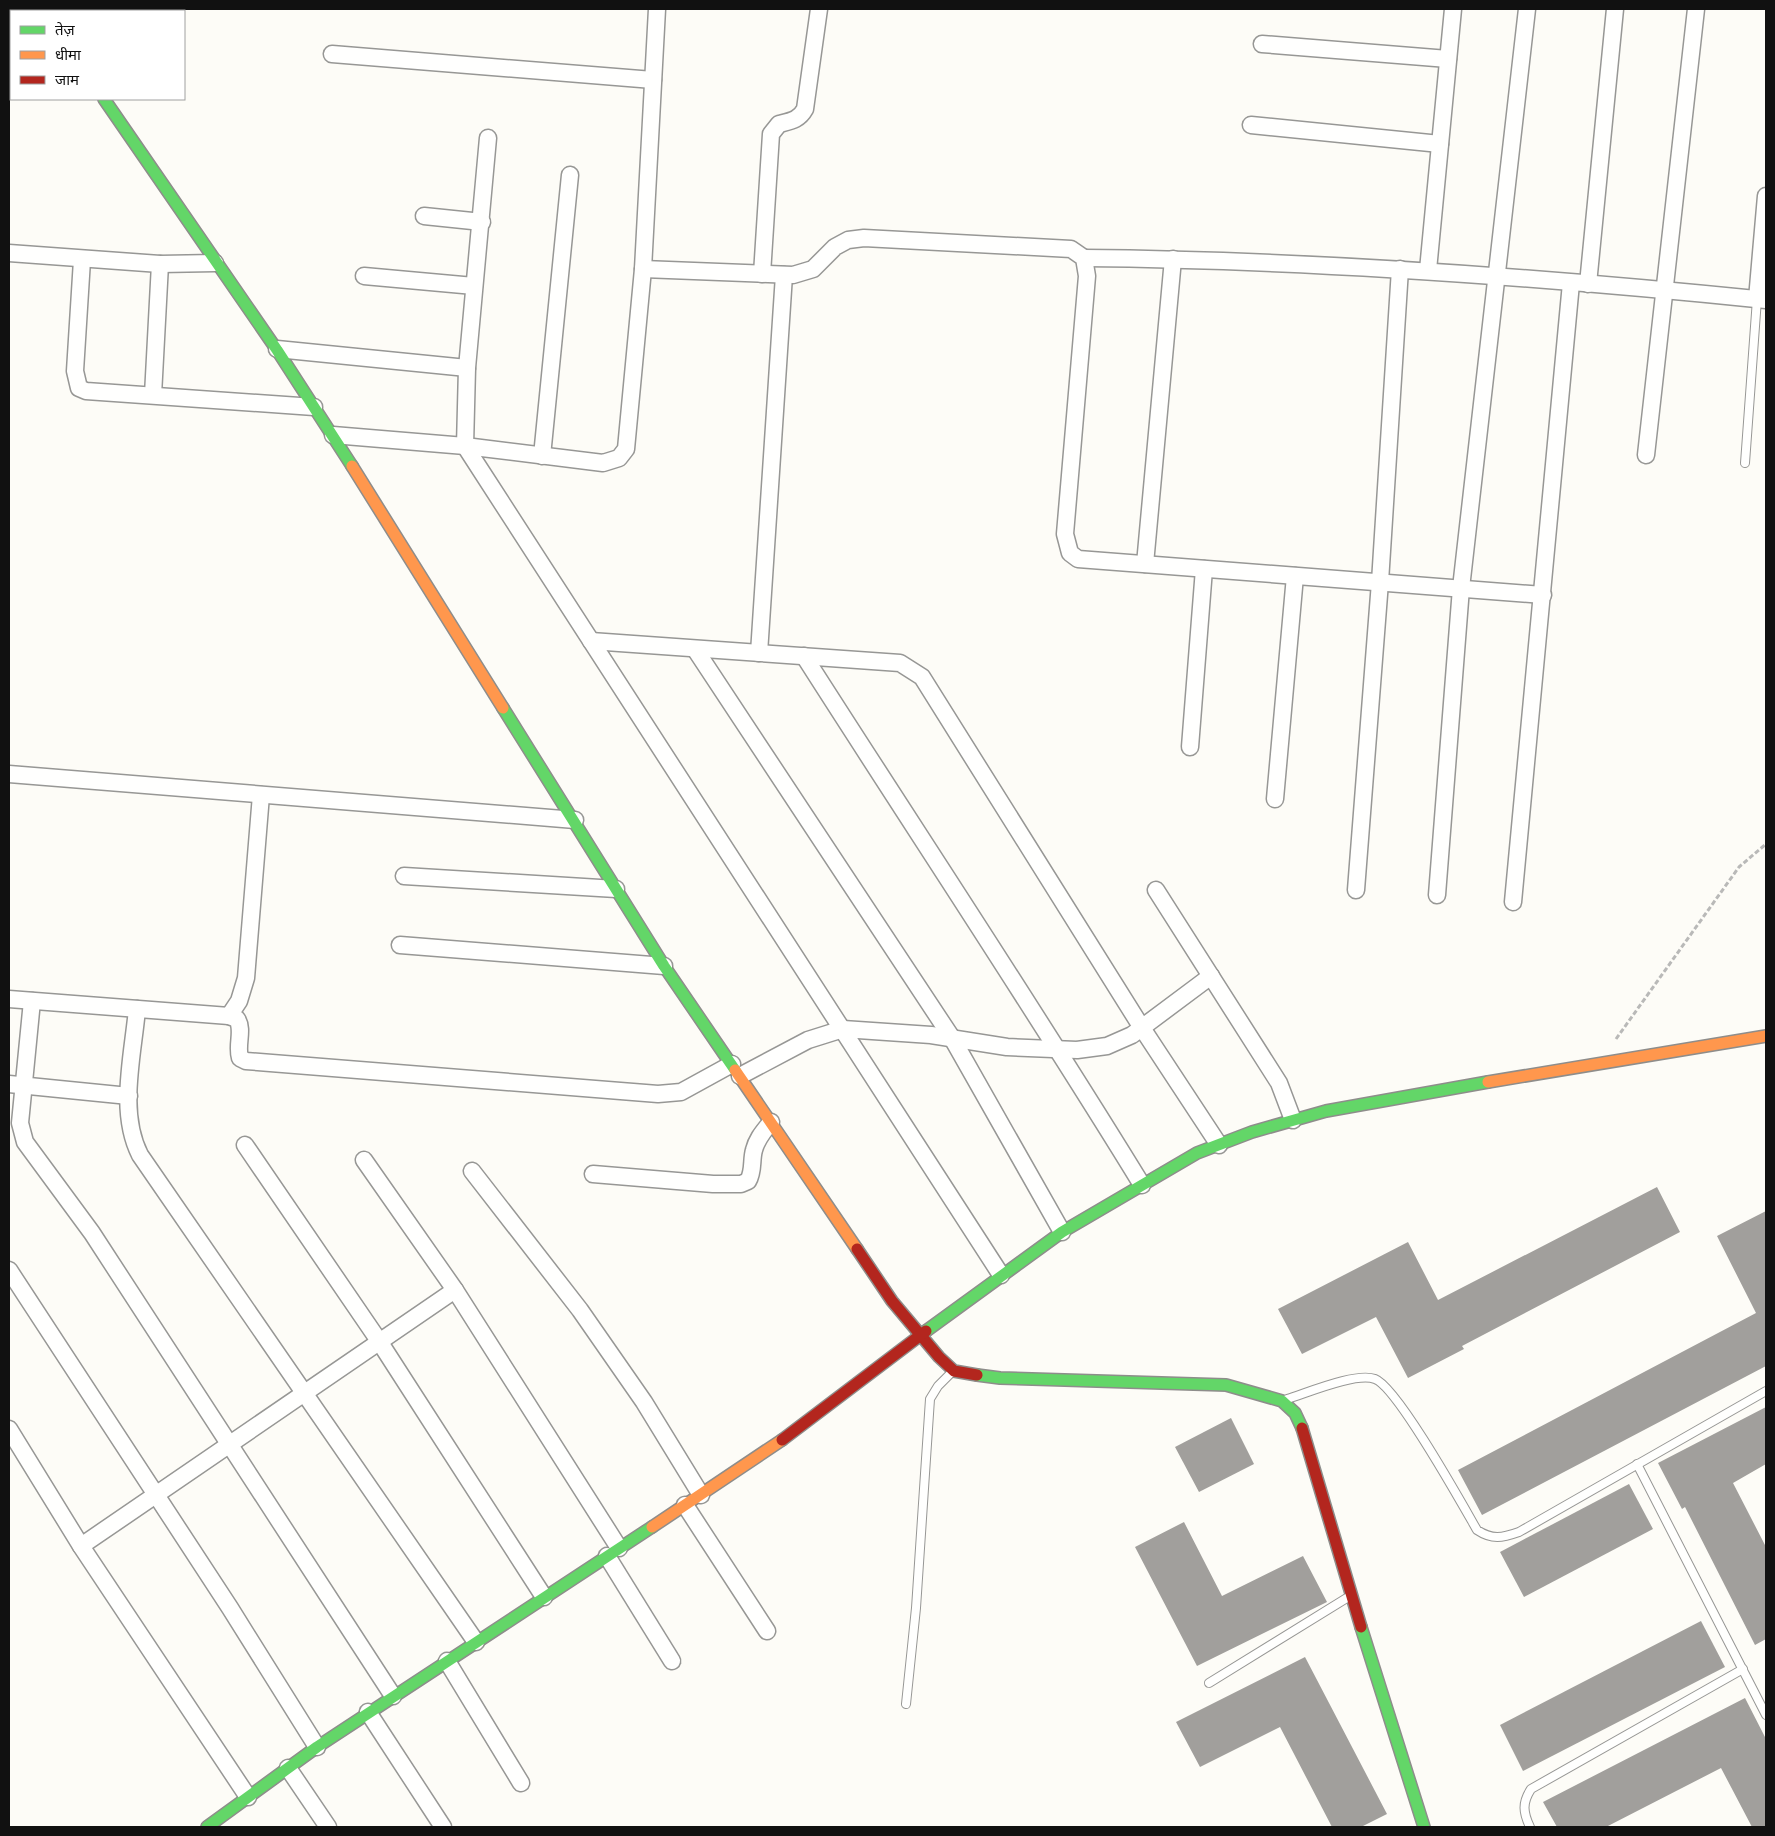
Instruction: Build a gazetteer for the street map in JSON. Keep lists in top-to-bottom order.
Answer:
{
  "legend": ["तेज़", "धीमा", "जाम"]
}
